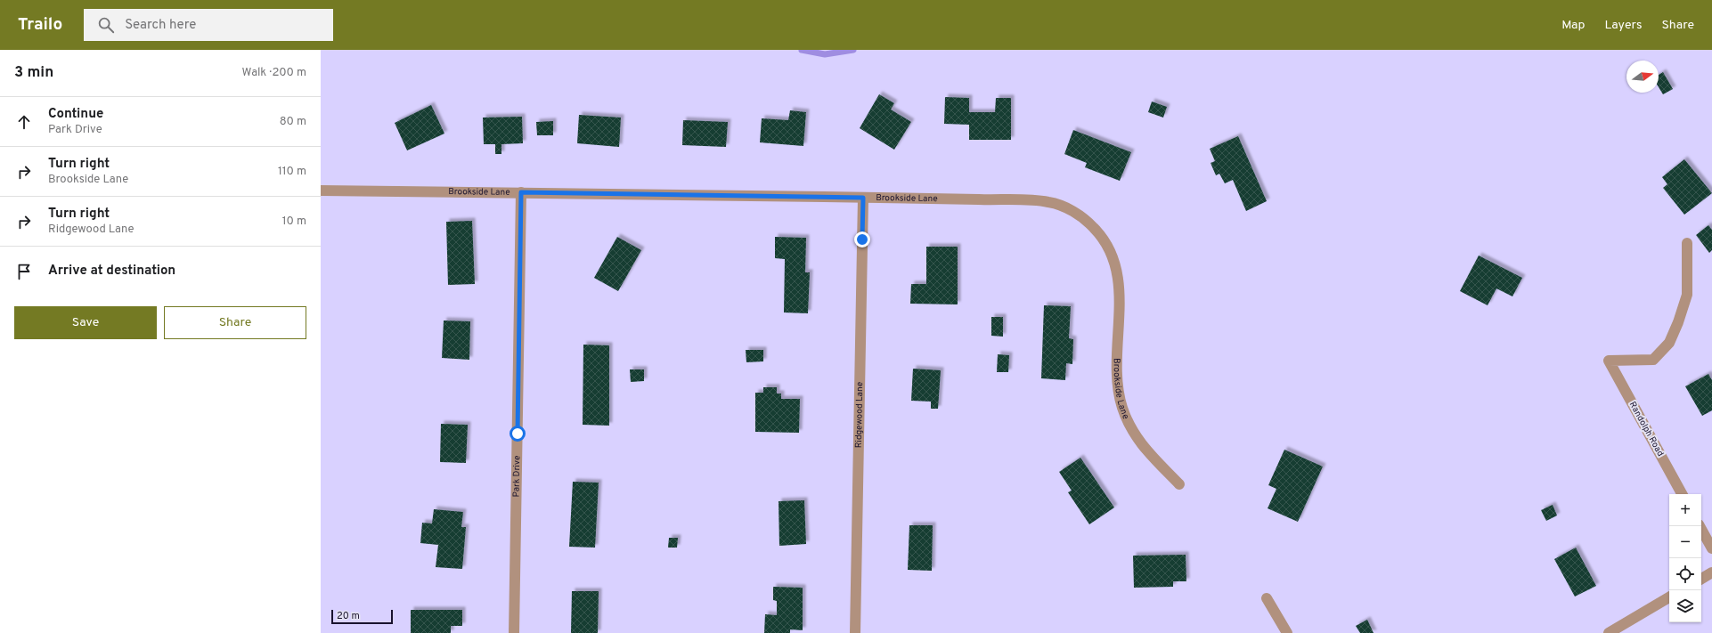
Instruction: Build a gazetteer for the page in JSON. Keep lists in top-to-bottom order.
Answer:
{
  "streets": {
    "street": [
      "Brookside Lane",
      "Ridgewood Lane",
      "Randolph Road",
      "Park Drive"
    ]
  },
  "crossings": [
    ["Brookside Lane", "Ridgewood Lane"],
    ["Brookside Lane", "Park Drive"]
  ],
  "scale_bar": "20 m",
  "north": "right",
  "page": {
    "header": "Trailo",
    "search": "Search here",
    "nav": ["Map", "Layers", "Share"],
    "heading": ["3 min", "Walk · 200 m"],
    "list": [
      ["Continue", "Park Drive", "80 m"],
      ["Turn right", "Brookside Lane", "110 m"],
      ["Turn right", "Ridgewood Lane", "10 m"],
      "Arrive at destination"
    ],
    "buttons": ["Save", "Share"],
    "map_buttons": ["+", "−"],
    "scale": "20 m"
  }
}
